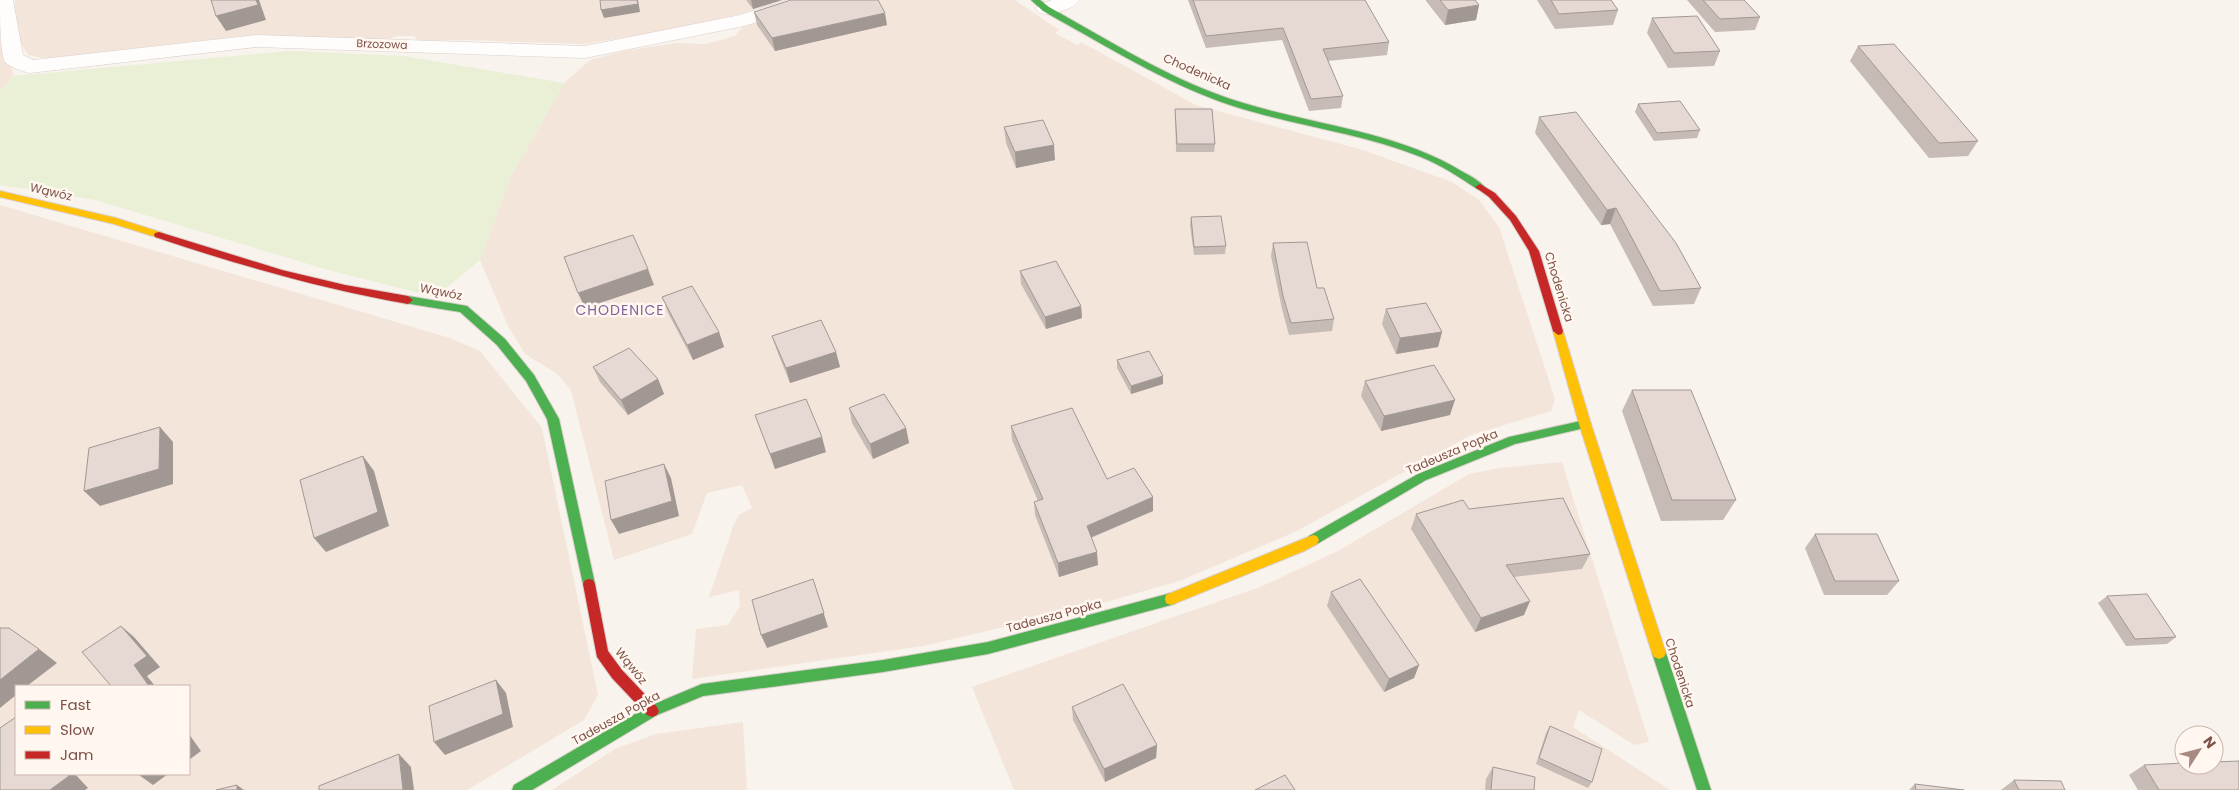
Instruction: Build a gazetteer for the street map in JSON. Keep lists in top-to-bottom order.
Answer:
{
  "streets": {
    "street": [
      "Brzozowa",
      "Chodenicka",
      "Wąwóz",
      "Tadeusza Popka"
    ]
  },
  "crossings": [
    ["Chodenicka", "Tadeusza Popka"],
    ["Wąwóz", "Tadeusza Popka"]
  ],
  "districts": ["CHODENICE"],
  "legend": ["Fast", "Slow", "Jam"],
  "north": "top right"
}
